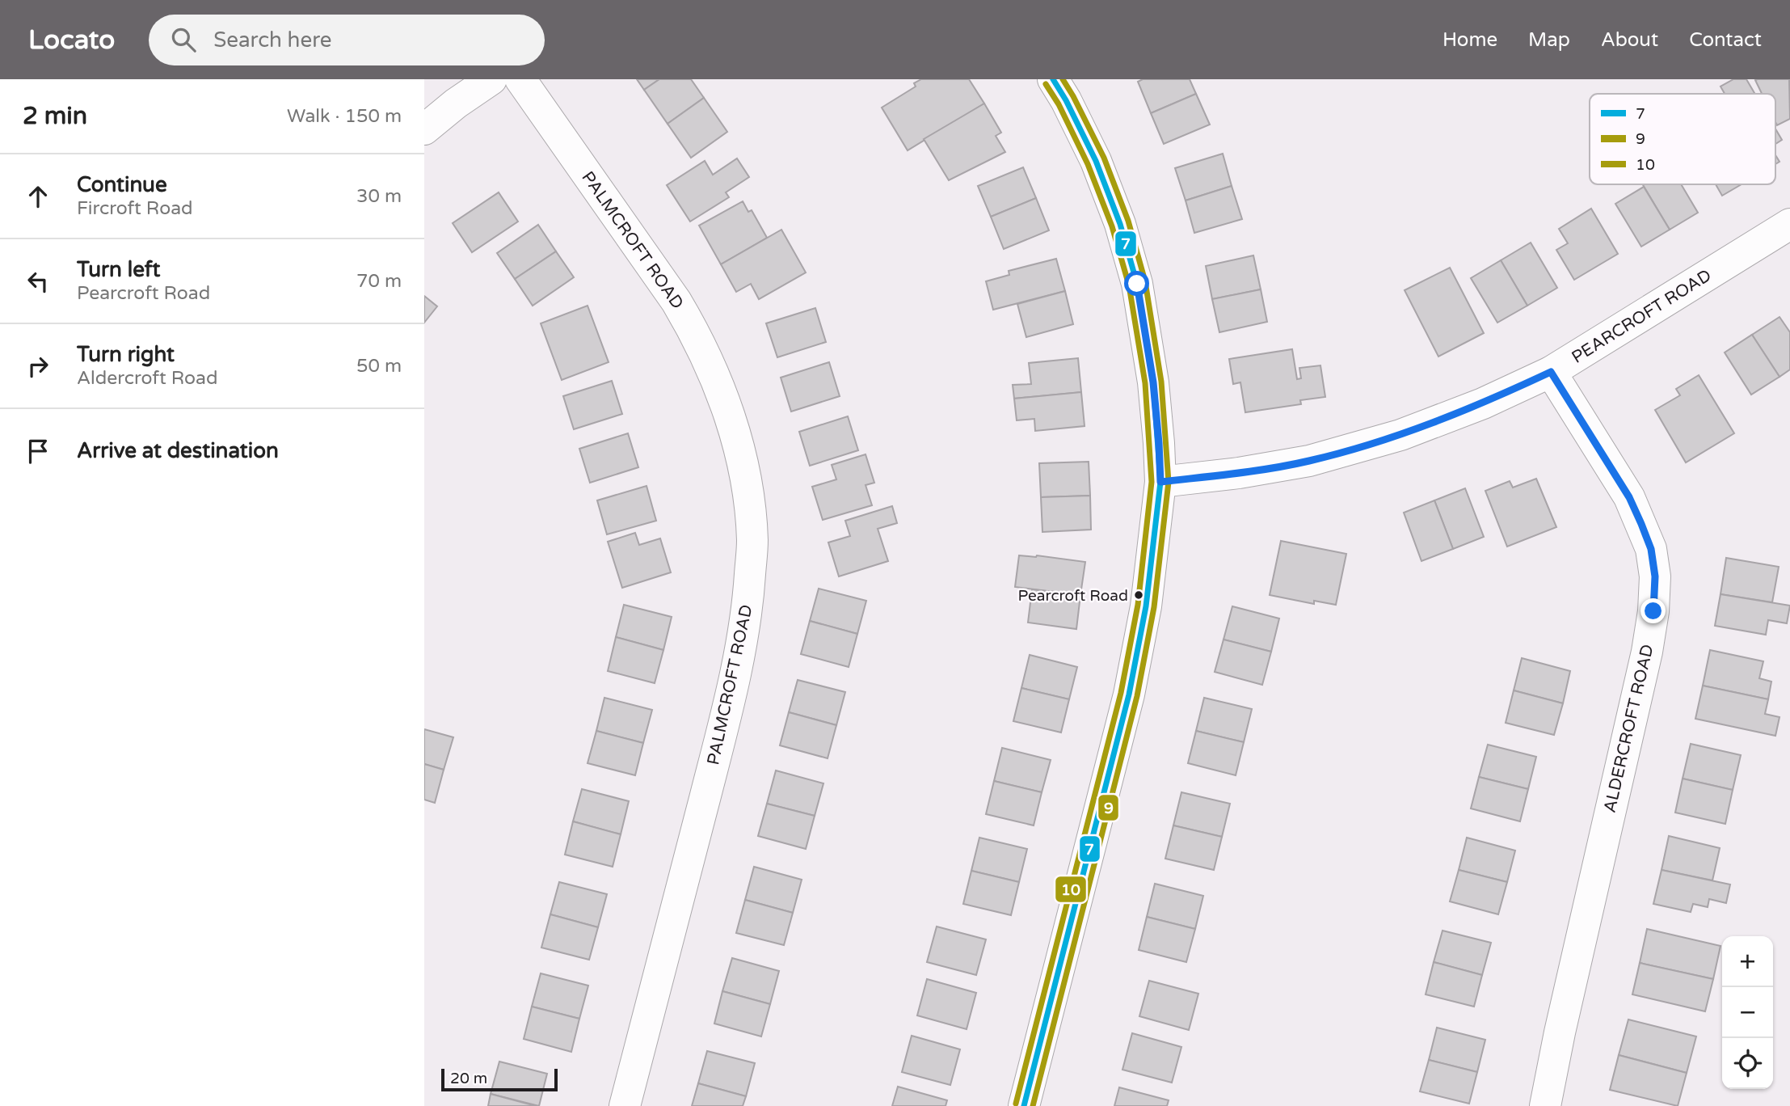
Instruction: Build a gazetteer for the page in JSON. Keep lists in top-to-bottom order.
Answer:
{
  "streets": {
    "street": ["PALMCROFT ROAD", "PEARCROFT ROAD", "ALDERCROFT ROAD"]
  },
  "crossings": [
    ["PEARCROFT ROAD", "ALDERCROFT ROAD"]
  ],
  "places": ["Pearcroft Road"],
  "lines": ["transit line 7", "transit line 9", "transit line 10"],
  "legend": ["7", "9", "10"],
  "scale_bar": "20 m",
  "page": {
    "header": "Locato",
    "search": "Search here",
    "nav": [
      "Home",
      "Map",
      "About",
      "Contact"
    ],
    "heading": ["2 min", "Walk · 150 m"],
    "list": [
      ["Continue", "Fircroft Road", "30 m"],
      ["Turn left", "Pearcroft Road", "70 m"],
      ["Turn right", "Aldercroft Road", "50 m"],
      "Arrive at destination"
    ],
    "map_buttons": ["+", "−"],
    "scale": "20 m"
  }
}
